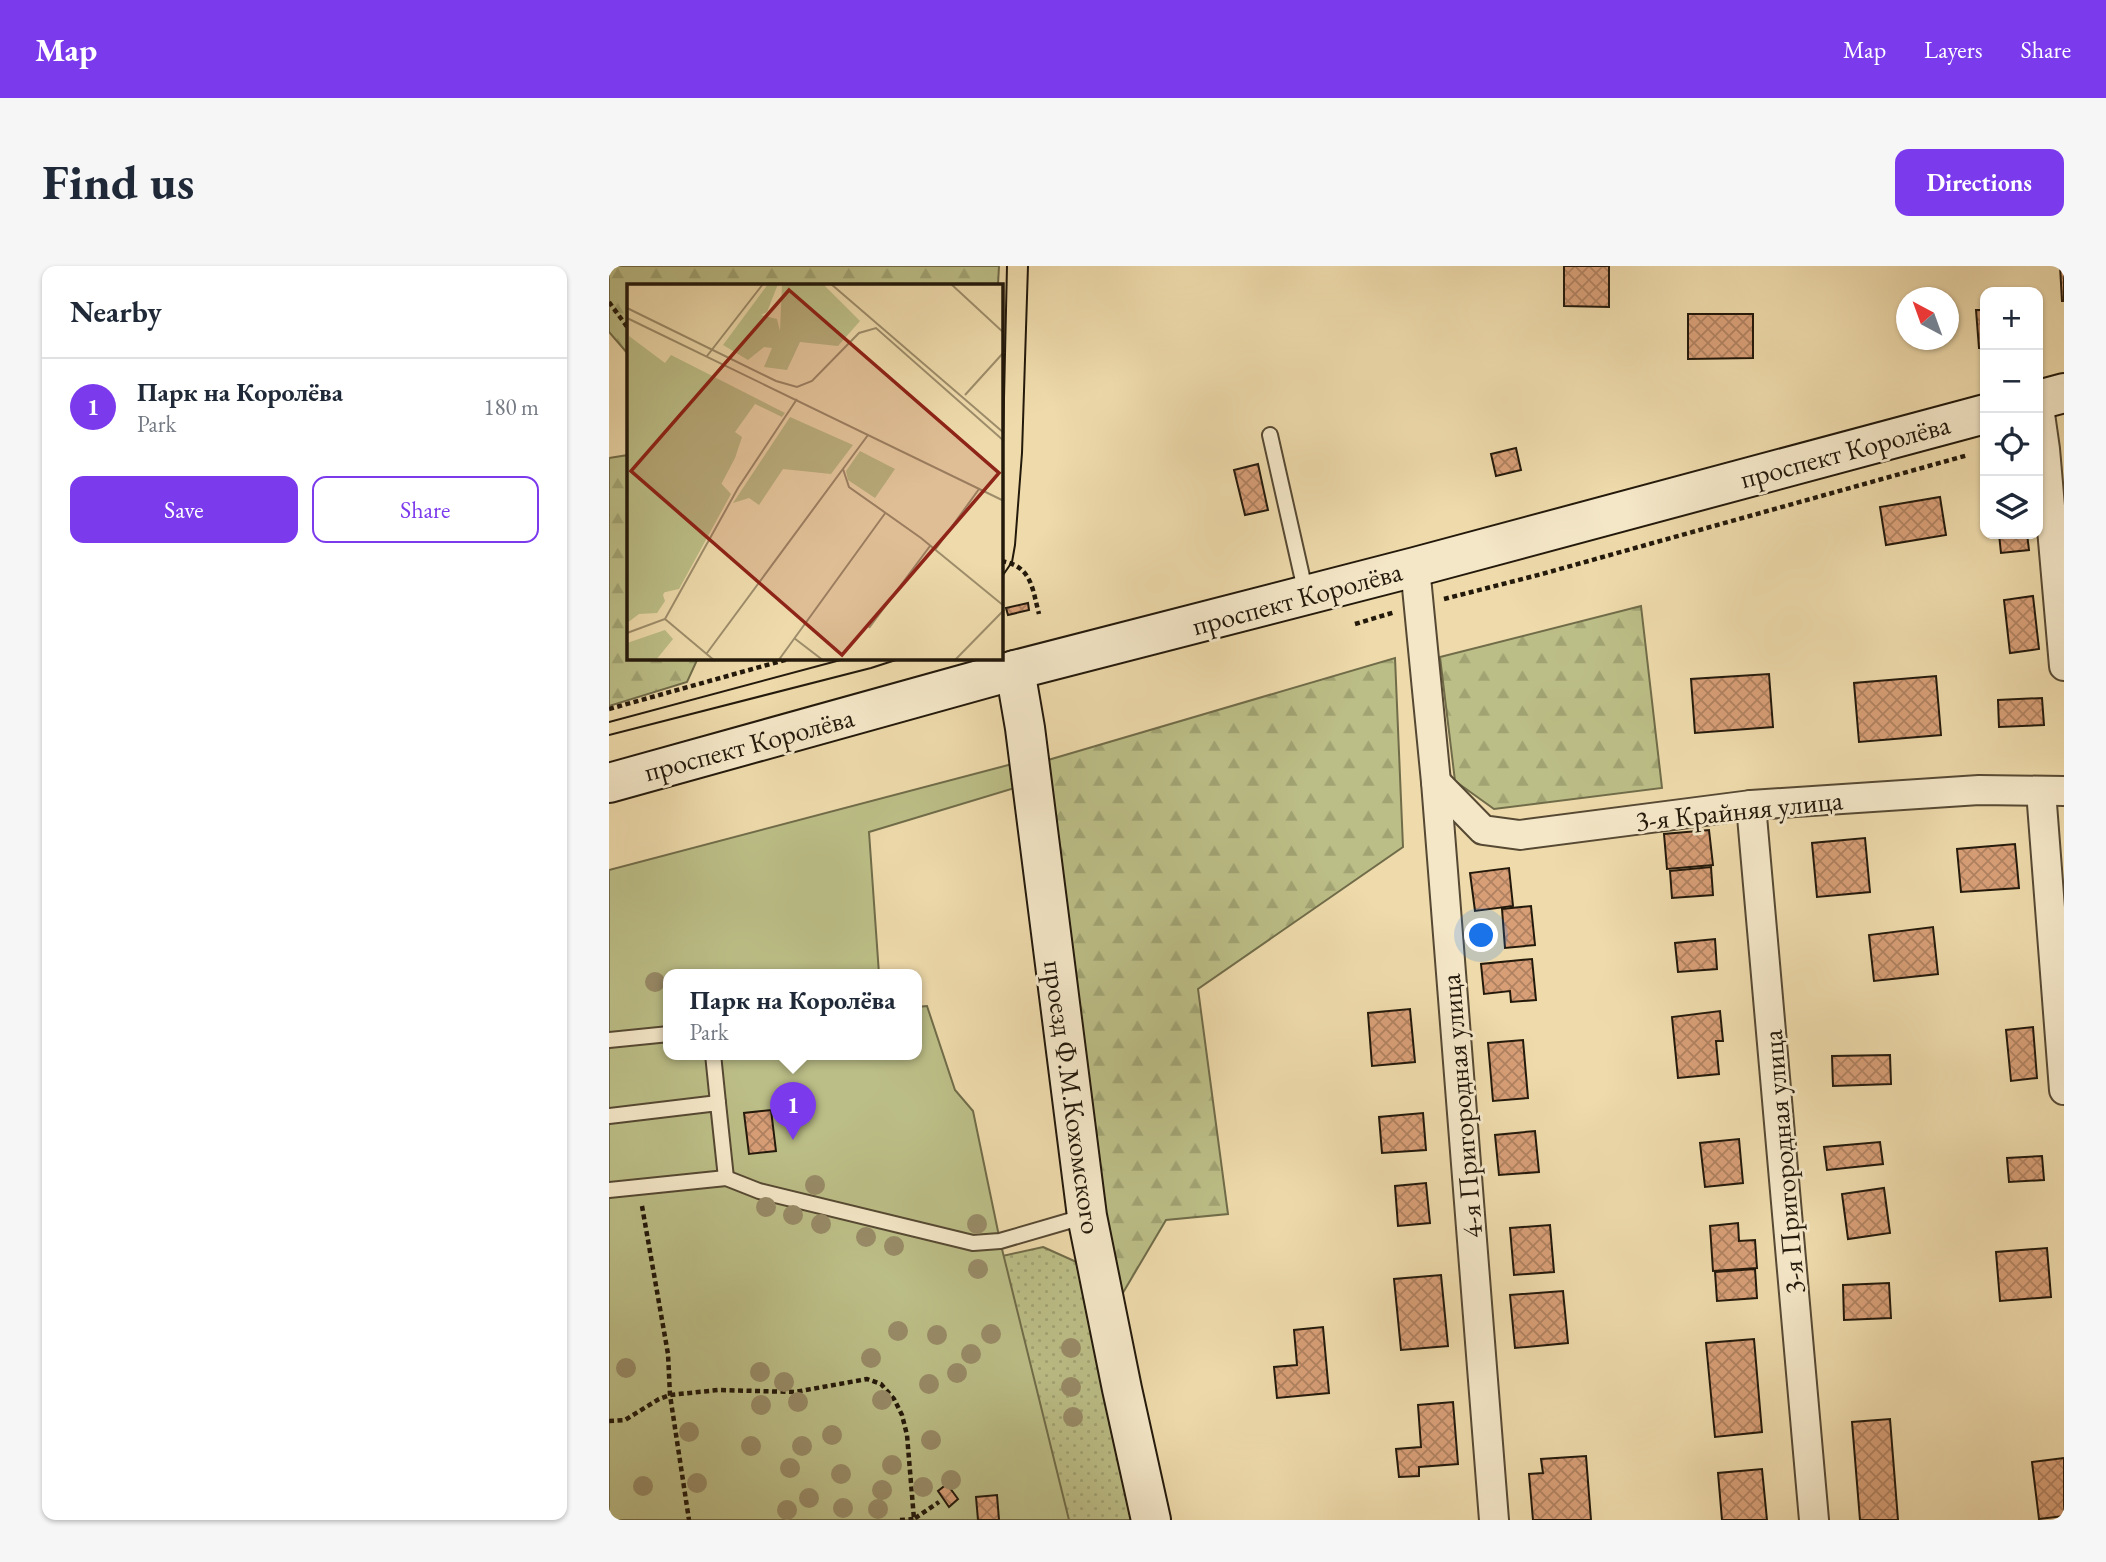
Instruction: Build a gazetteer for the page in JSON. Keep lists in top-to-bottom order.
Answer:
{
  "streets": {
    "main road": ["проспект Королёва", "проезд Ф.М.Кохомского"],
    "street": ["3-я Крайняя улица", "4-я Пригородная улица", "3-я Пригородная улица"]
  },
  "crossings": [
    ["проспект Королёва", "проезд Ф.М.Кохомского"],
    ["проспект Королёва", "4-я Пригородная улица"],
    ["3-я Крайняя улица", "4-я Пригородная улица"],
    ["3-я Крайняя улица", "3-я Пригородная улица"]
  ],
  "north": "top left",
  "page": {
    "header": "Map",
    "nav": ["Map", "Layers", "Share"],
    "buttons": [
      "Directions",
      ["Save", "Share"]
    ],
    "title": "Find us",
    "heading": "Nearby",
    "map_buttons": ["+", "−"],
    "list": [
      {
        "mark": "1",
        "name": "Парк на Королёва",
        "note": "Park",
        "value": "180 m"
      }
    ],
    "popup": ["Парк на Королёва", "Park"],
    "pins": "1"
  }
}
